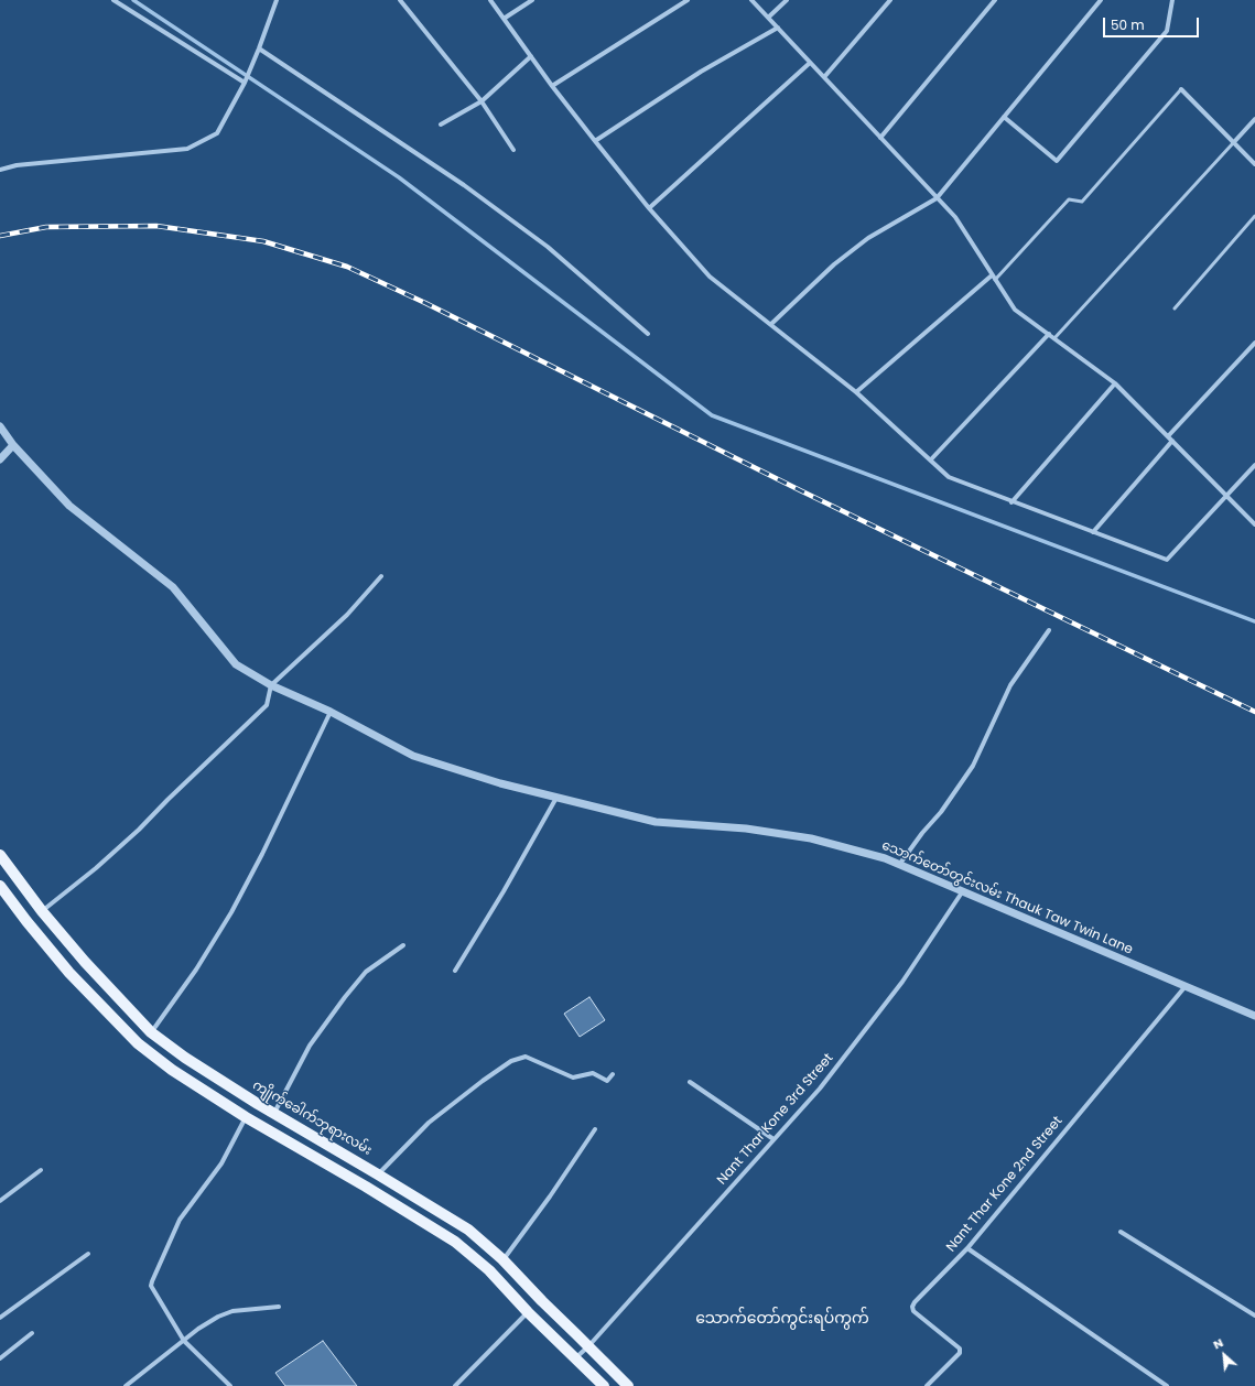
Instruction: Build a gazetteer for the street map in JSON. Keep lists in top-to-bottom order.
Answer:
{
  "streets": {
    "main road": ["ကျိုက်ခေါက်ဘုရားလမ်း"],
    "street": ["သောက်တော်တွင်းလမ်း Thauk Taw Twin Lane", "Nant Thar Kone 3rd Street", "Nant Thar Kone 2nd Street"]
  },
  "crossings": [
    ["သောက်တော်တွင်းလမ်း Thauk Taw Twin Lane", "Nant Thar Kone 3rd Street"],
    ["သောက်တော်တွင်းလမ်း Thauk Taw Twin Lane", "Nant Thar Kone 2nd Street"],
    ["ကျိုက်ခေါက်ဘုရားလမ်း", "Nant Thar Kone 3rd Street"]
  ],
  "districts": ["သောက်တော်ကွင်းရပ်ကွက်"],
  "scale_bar": "50 m",
  "north": "top left"
}
